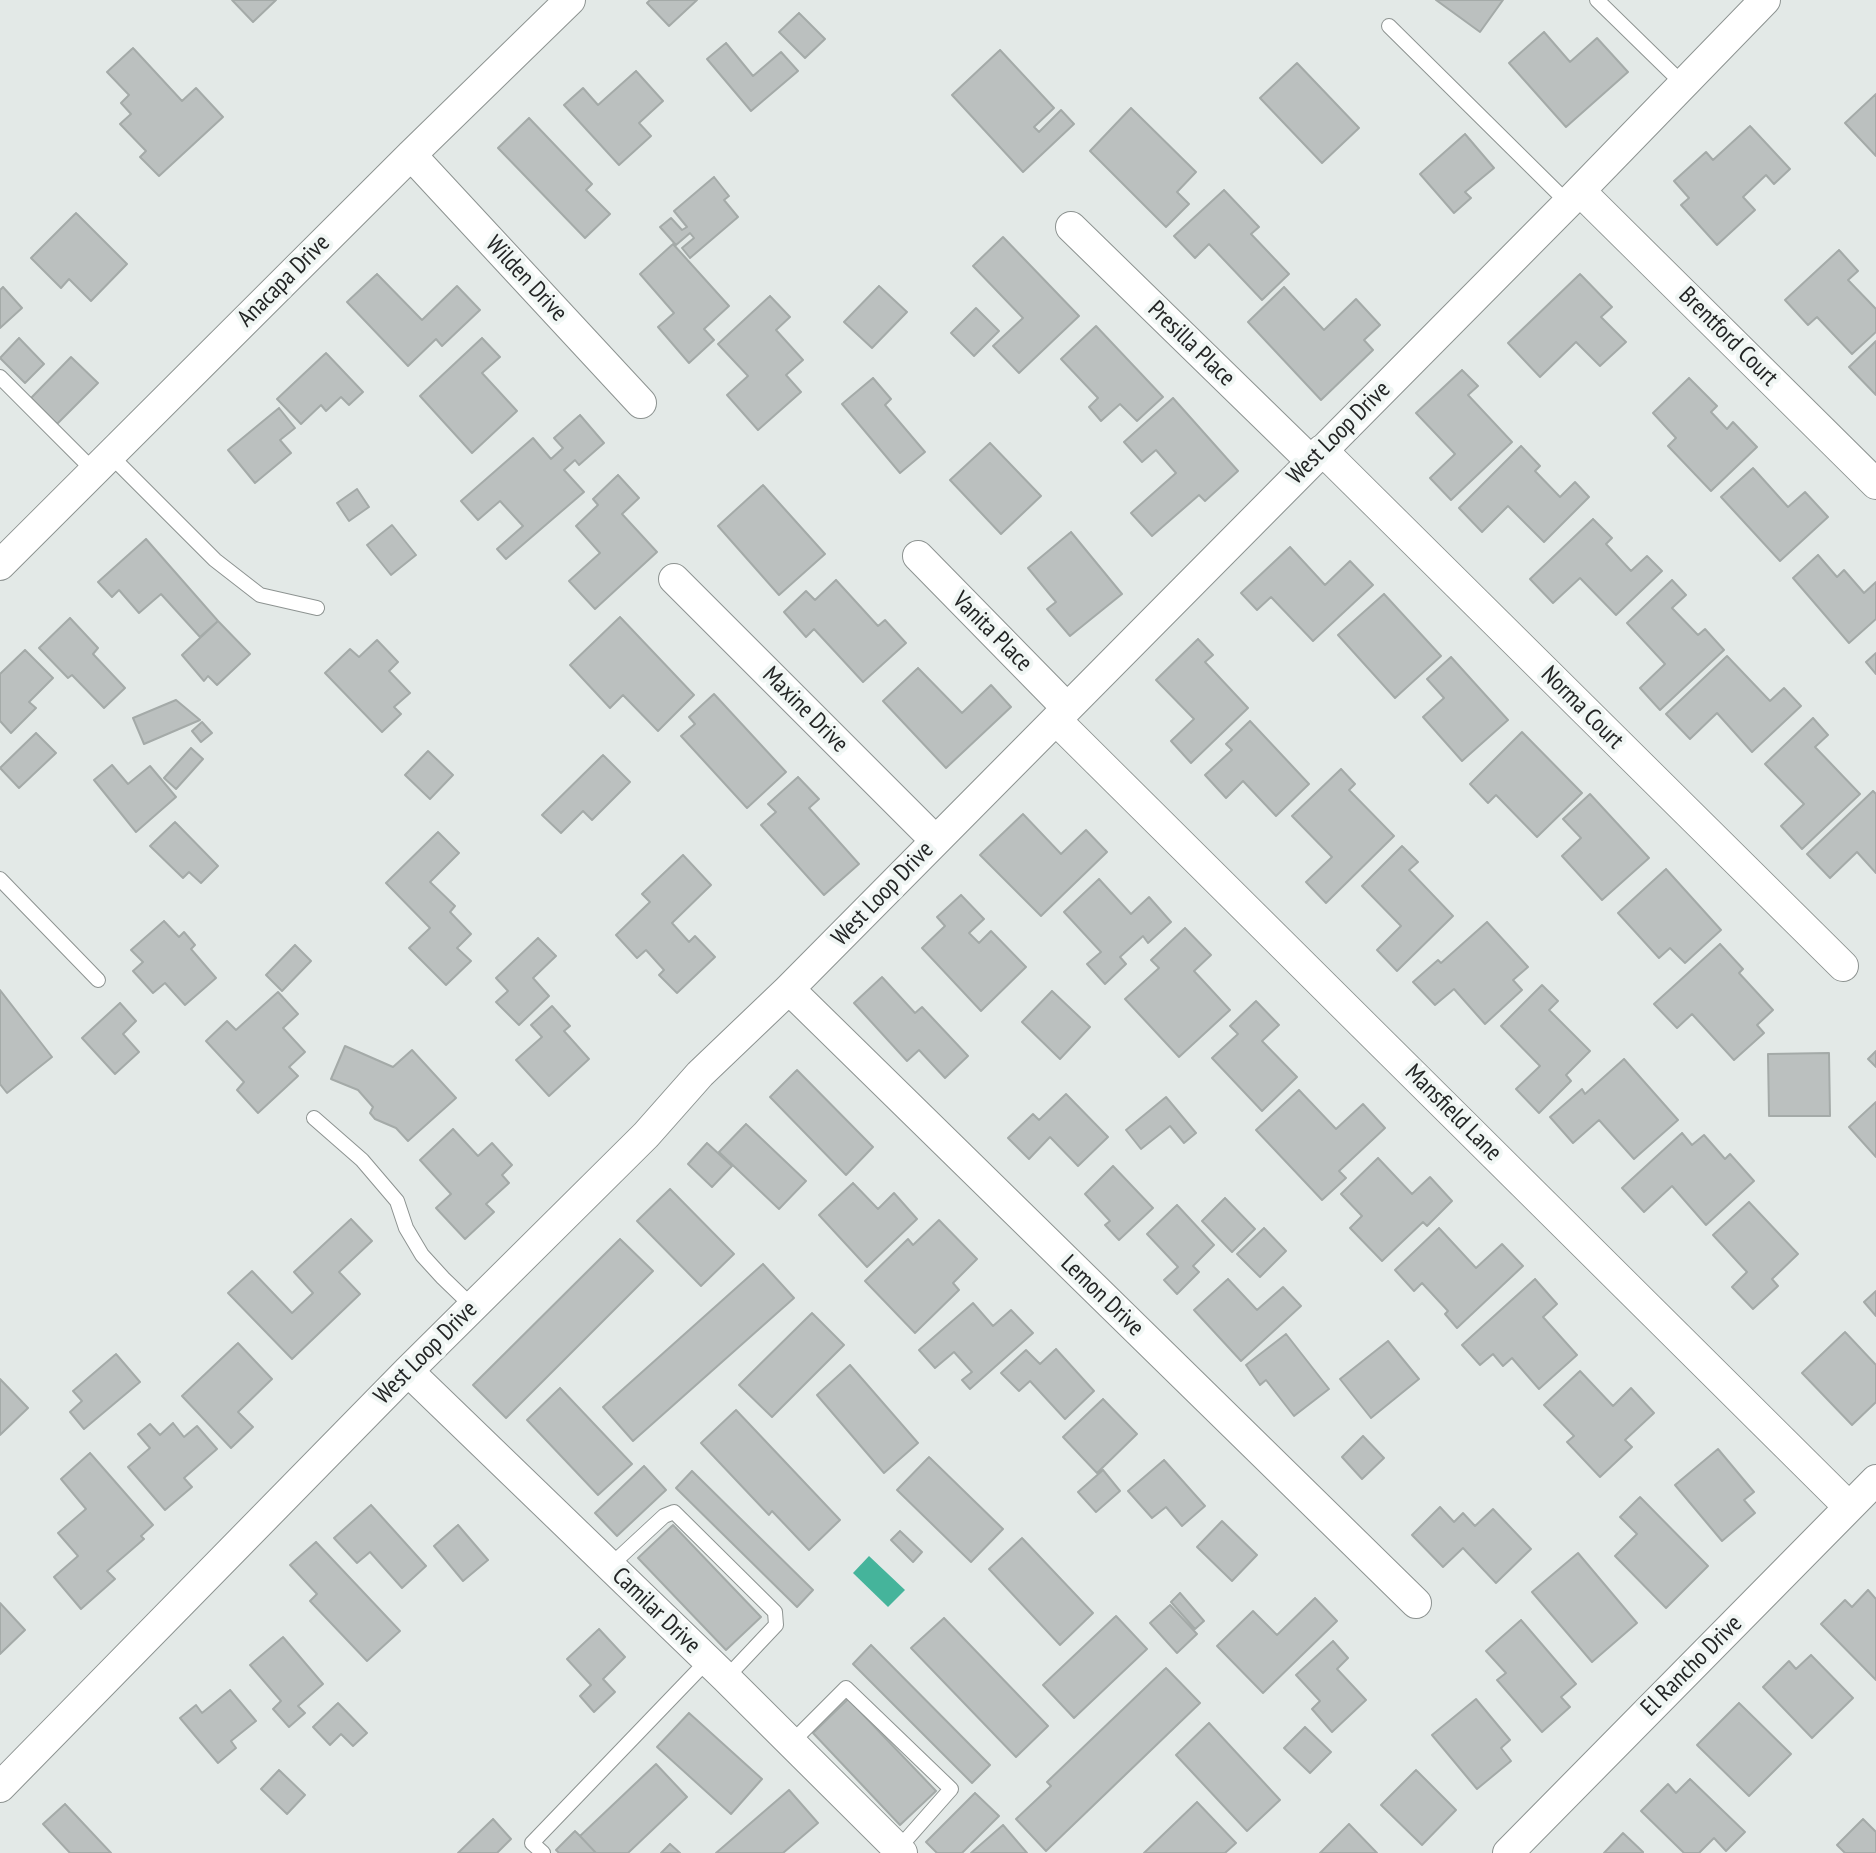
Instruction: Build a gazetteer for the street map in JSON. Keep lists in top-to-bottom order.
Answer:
{
  "streets": {
    "street": [
      "Wilden Drive",
      "Anacapa Drive",
      "Brentford Court",
      "Presilla Place",
      "West Loop Drive",
      "Vanita Place",
      "Norma Court",
      "Maxine Drive",
      "Mansfield Lane",
      "Lemon Drive",
      "Camilar Drive",
      "El Rancho Drive"
    ]
  },
  "crossings": [
    ["Wilden Drive", "Anacapa Drive"],
    ["Brentford Court", "West Loop Drive"],
    ["Presilla Place", "West Loop Drive"],
    ["Presilla Place", "Norma Court"],
    ["West Loop Drive", "Vanita Place"],
    ["West Loop Drive", "Norma Court"],
    ["West Loop Drive", "Maxine Drive"],
    ["West Loop Drive", "Mansfield Lane"],
    ["West Loop Drive", "Lemon Drive"],
    ["West Loop Drive", "Camilar Drive"],
    ["Vanita Place", "Mansfield Lane"],
    ["Mansfield Lane", "El Rancho Drive"]
  ]
}
